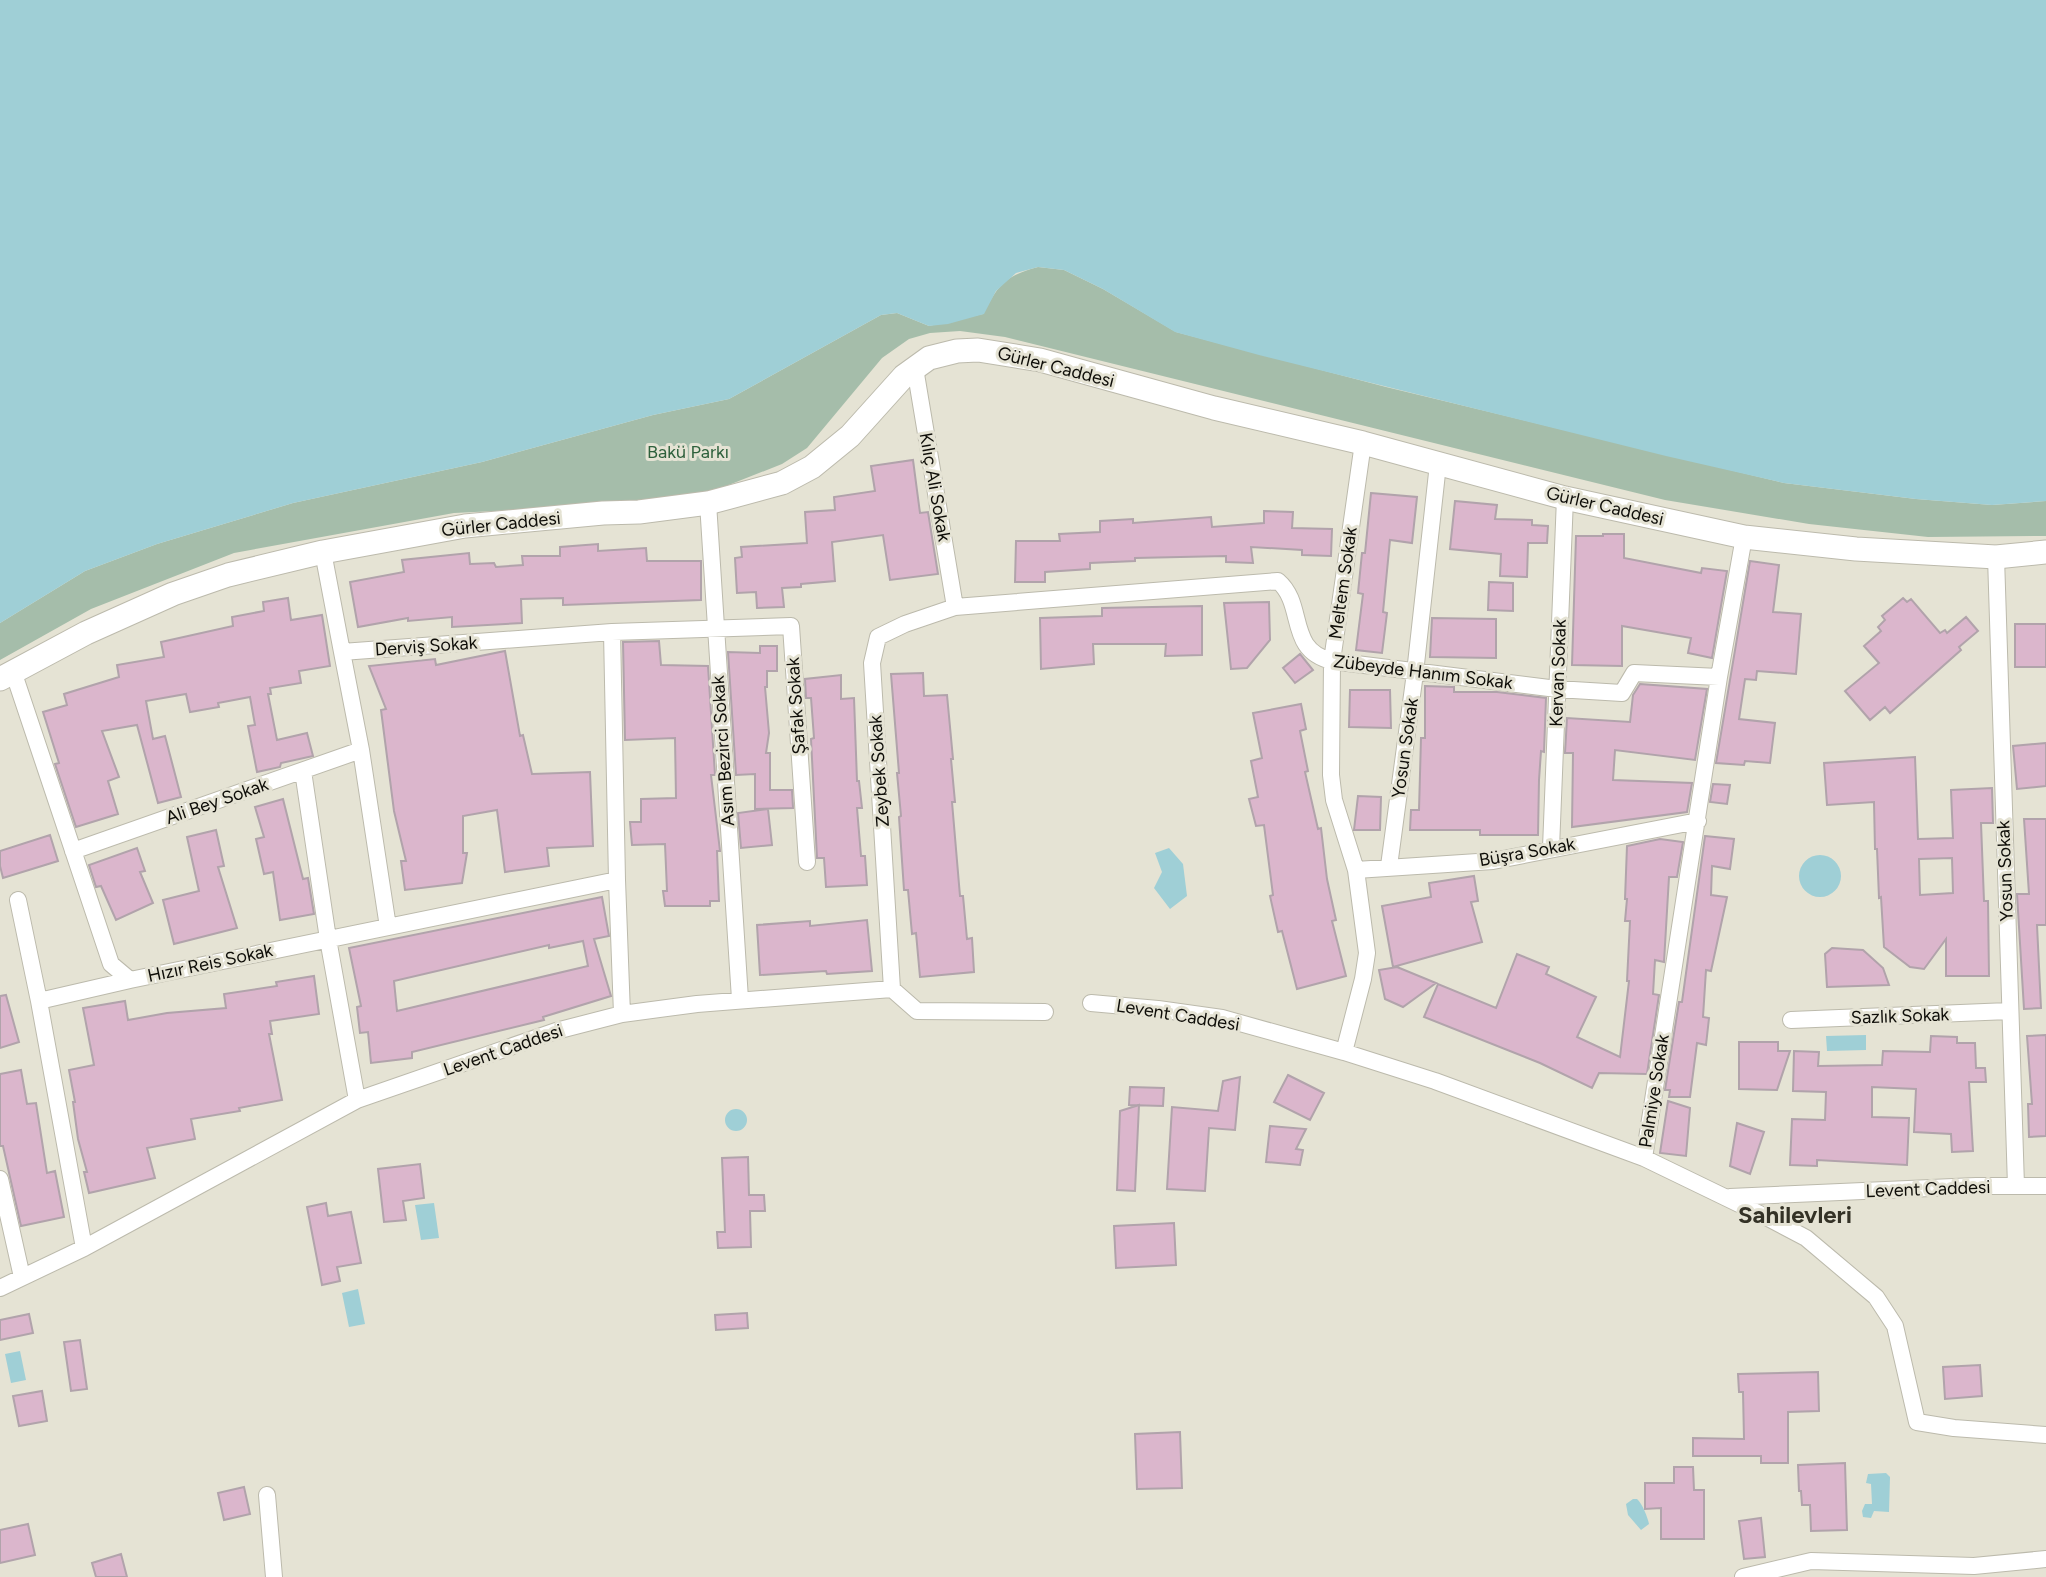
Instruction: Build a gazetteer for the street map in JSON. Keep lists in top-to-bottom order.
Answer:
{
  "streets": {
    "street": [
      "Gürler Caddesi",
      "Kılıç Ali Sokak",
      "Meltem Sokak",
      "Derviş Sokak",
      "Zübeyde Hanım Sokak",
      "Kervan Sokak",
      "Şafak Sokak",
      "Yosun Sokak",
      "Asım Bezirci Sokak",
      "Zeybek Sokak",
      "Ali Bey Sokak",
      "Büşra Sokak",
      "Hızır Reis Sokak",
      "Levent Caddesi",
      "Sazlık Sokak",
      "Palmiye Sokak"
    ]
  },
  "crossings": [
    ["Gürler Caddesi", "Kılıç Ali Sokak"],
    ["Gürler Caddesi", "Meltem Sokak"],
    ["Gürler Caddesi", "Kervan Sokak"],
    ["Gürler Caddesi", "Yosun Sokak"],
    ["Gürler Caddesi", "Asım Bezirci Sokak"],
    ["Gürler Caddesi", "Hızır Reis Sokak"],
    ["Gürler Caddesi", "Palmiye Sokak"],
    ["Kılıç Ali Sokak", "Zübeyde Hanım Sokak"],
    ["Kılıç Ali Sokak", "Zeybek Sokak"],
    ["Meltem Sokak", "Zübeyde Hanım Sokak"],
    ["Meltem Sokak", "Büşra Sokak"],
    ["Meltem Sokak", "Levent Caddesi"],
    ["Derviş Sokak", "Şafak Sokak"],
    ["Derviş Sokak", "Asım Bezirci Sokak"],
    ["Zübeyde Hanım Sokak", "Kervan Sokak"],
    ["Zübeyde Hanım Sokak", "Yosun Sokak"],
    ["Zübeyde Hanım Sokak", "Zeybek Sokak"],
    ["Zübeyde Hanım Sokak", "Palmiye Sokak"],
    ["Kervan Sokak", "Büşra Sokak"],
    ["Şafak Sokak", "Asım Bezirci Sokak"],
    ["Yosun Sokak", "Büşra Sokak"],
    ["Yosun Sokak", "Levent Caddesi"],
    ["Yosun Sokak", "Sazlık Sokak"],
    ["Asım Bezirci Sokak", "Levent Caddesi"],
    ["Zeybek Sokak", "Levent Caddesi"],
    ["Ali Bey Sokak", "Hızır Reis Sokak"],
    ["Büşra Sokak", "Palmiye Sokak"],
    ["Levent Caddesi", "Palmiye Sokak"]
  ],
  "districts": ["Sahilevleri"],
  "parks": ["Bakü Parkı"]
}
